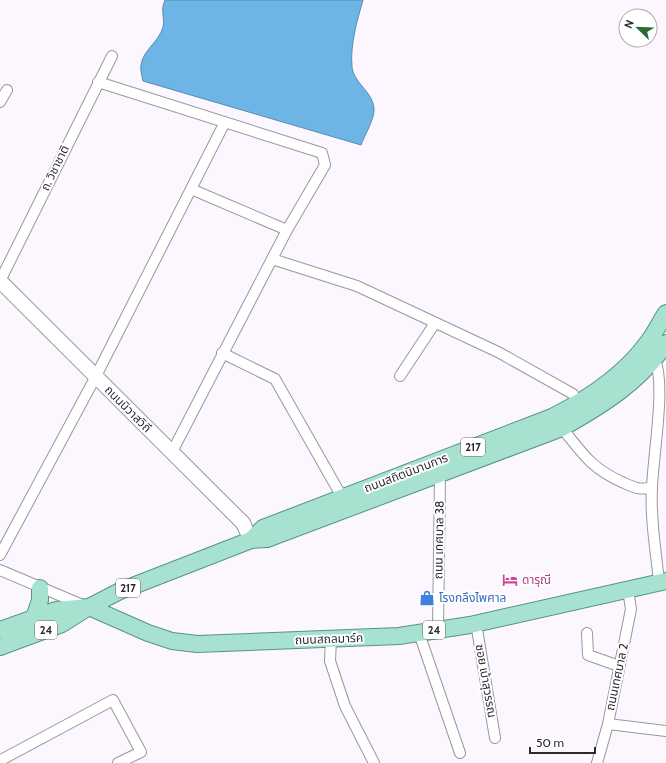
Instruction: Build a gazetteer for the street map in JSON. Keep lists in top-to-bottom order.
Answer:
{
  "streets": {
    "main road": [
      "ถนนนิวาสวิถี",
      "217",
      "ถนนสถิตนิมานการ",
      "24",
      "ถนนสถลมาร์ค"
    ],
    "street": [
      "ถ. วิชาชาติ",
      "ถนน เทศบาล 38",
      "ถนนเทศบาล 2",
      "ซอย เบ้าสุวรรณ"
    ]
  },
  "crossings": [
    ["ถ. วิชาชาติ", "ถนนนิวาสวิถี"],
    ["ถนนนิวาสวิถี", "ถนนสถิตนิมานการ"],
    ["ถนนสถิตนิมานการ", "ถนน เทศบาล 38"],
    ["ถนนสถิตนิมานการ", "ถนนสถลมาร์ค"],
    ["ถนน เทศบาล 38", "ถนนสถลมาร์ค"],
    ["ถนนสถลมาร์ค", "ถนนเทศบาล 2"],
    ["ถนนสถลมาร์ค", "ซอย เบ้าสุวรรณ"]
  ],
  "places": {
    "hotel": ["ดารุณี"],
    "shop": ["โรงกลึงไพศาล"]
  },
  "scale_bar": "50 m",
  "north": "top left"
}
